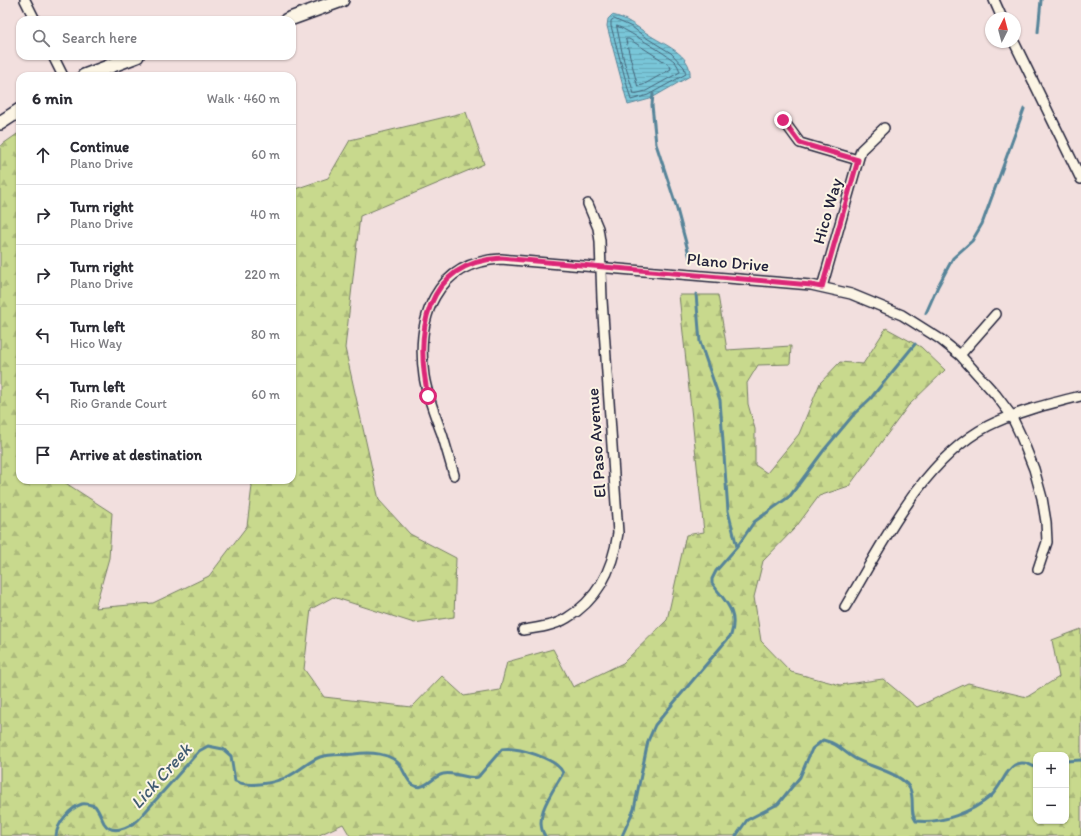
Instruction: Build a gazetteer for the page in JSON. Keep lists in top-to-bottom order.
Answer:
{
  "streets": {
    "street": ["Hico Way", "Plano Drive", "El Paso Avenue"]
  },
  "crossings": [
    ["Hico Way", "Plano Drive"],
    ["Plano Drive", "El Paso Avenue"]
  ],
  "water": ["Lick Creek"],
  "north": "top",
  "page": {
    "search": "Search here",
    "heading": ["6 min", "Walk · 460 m"],
    "list": [
      ["Continue", "Plano Drive", "60 m"],
      ["Turn right", "Plano Drive", "40 m"],
      ["Turn right", "Plano Drive", "220 m"],
      ["Turn left", "Hico Way", "80 m"],
      ["Turn left", "Rio Grande Court", "60 m"],
      "Arrive at destination"
    ],
    "map_buttons": ["+", "−"]
  }
}
